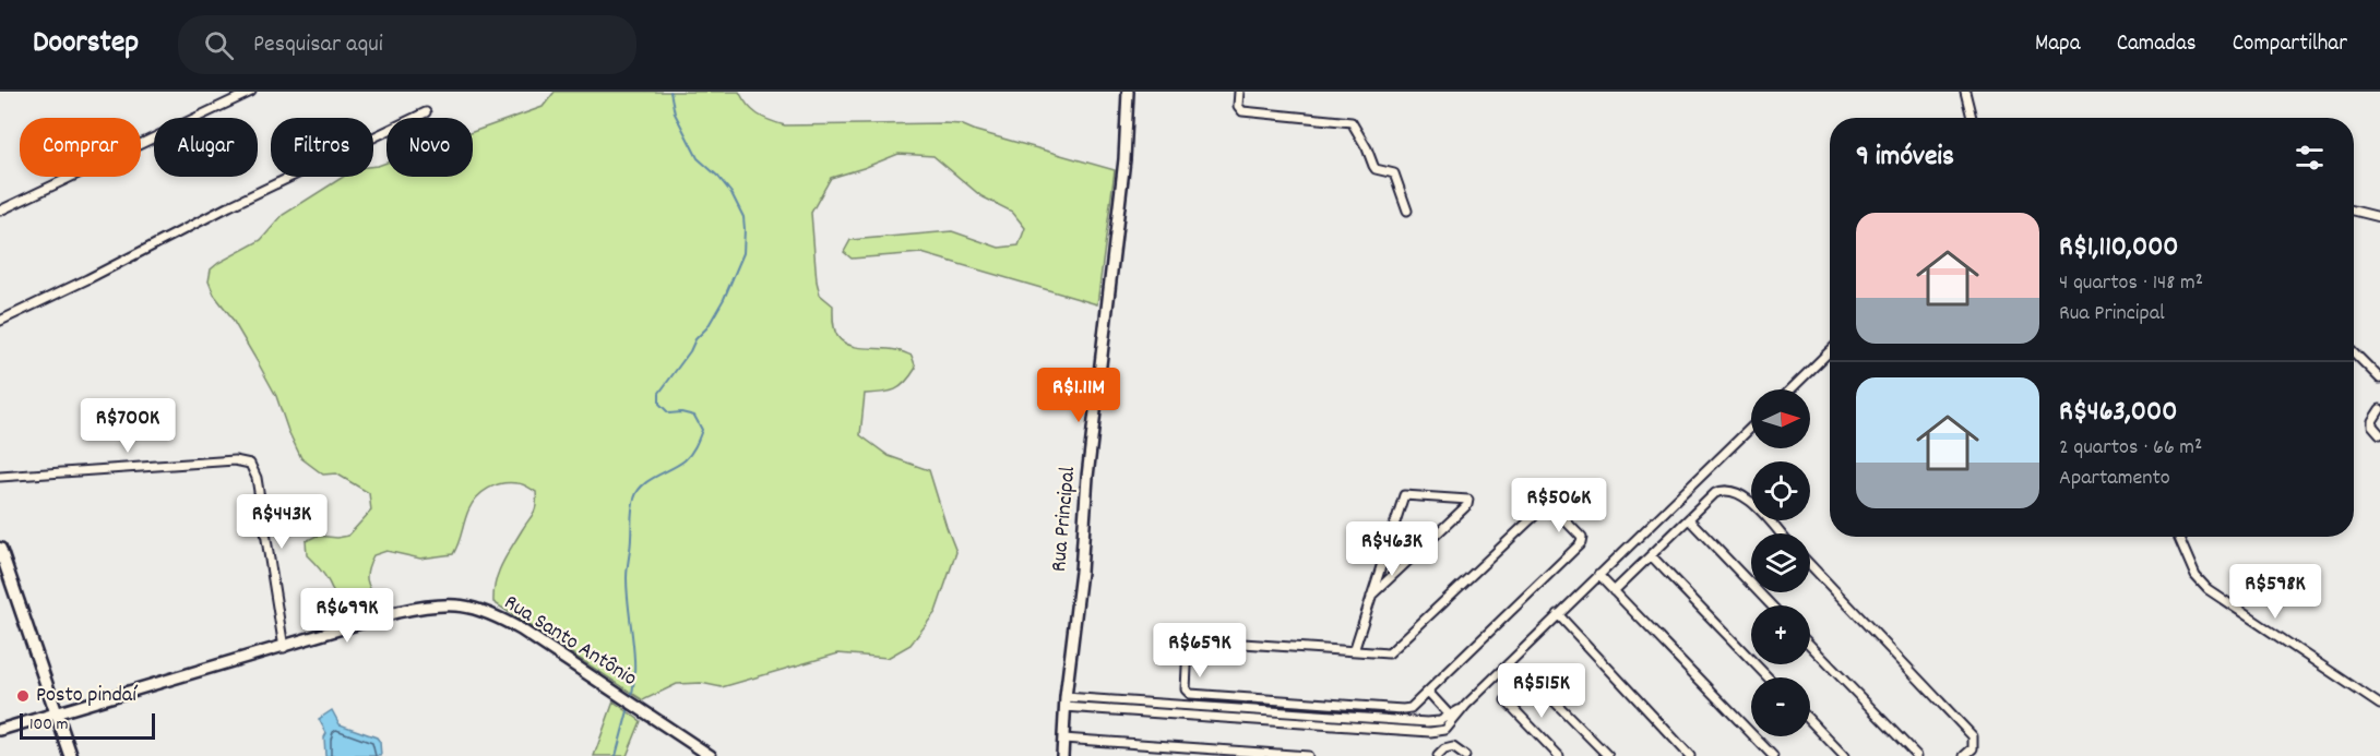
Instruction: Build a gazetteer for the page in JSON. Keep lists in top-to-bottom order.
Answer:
{
  "streets": {
    "street": ["Rua Principal", "Rua Santo Antônio"]
  },
  "places": ["Posto pindaí"],
  "scale_bar": "100 m",
  "north": "right",
  "page": {
    "header": "Doorstep",
    "search": "Pesquisar aqui",
    "nav": ["Mapa", "Camadas", "Compartilhar"],
    "chip": [
      "Comprar",
      "Alugar",
      "Filtros",
      "Novo"
    ],
    "heading": "9 imóveis",
    "list": [
      {
        "name": "R$1,110,000",
        "note": "4 quartos · 148 m² · Rua Principal"
      },
      {
        "name": "R$463,000",
        "note": "2 quartos · 66 m² · Apartamento"
      }
    ],
    "price": [
      "R$1.11M",
      "R$700K",
      "R$506K",
      "R$443K",
      "R$463K",
      "R$598K",
      "R$699K",
      "R$659K",
      "R$515K"
    ],
    "map_buttons": ["+", "−"],
    "scale": "100 m"
  }
}
